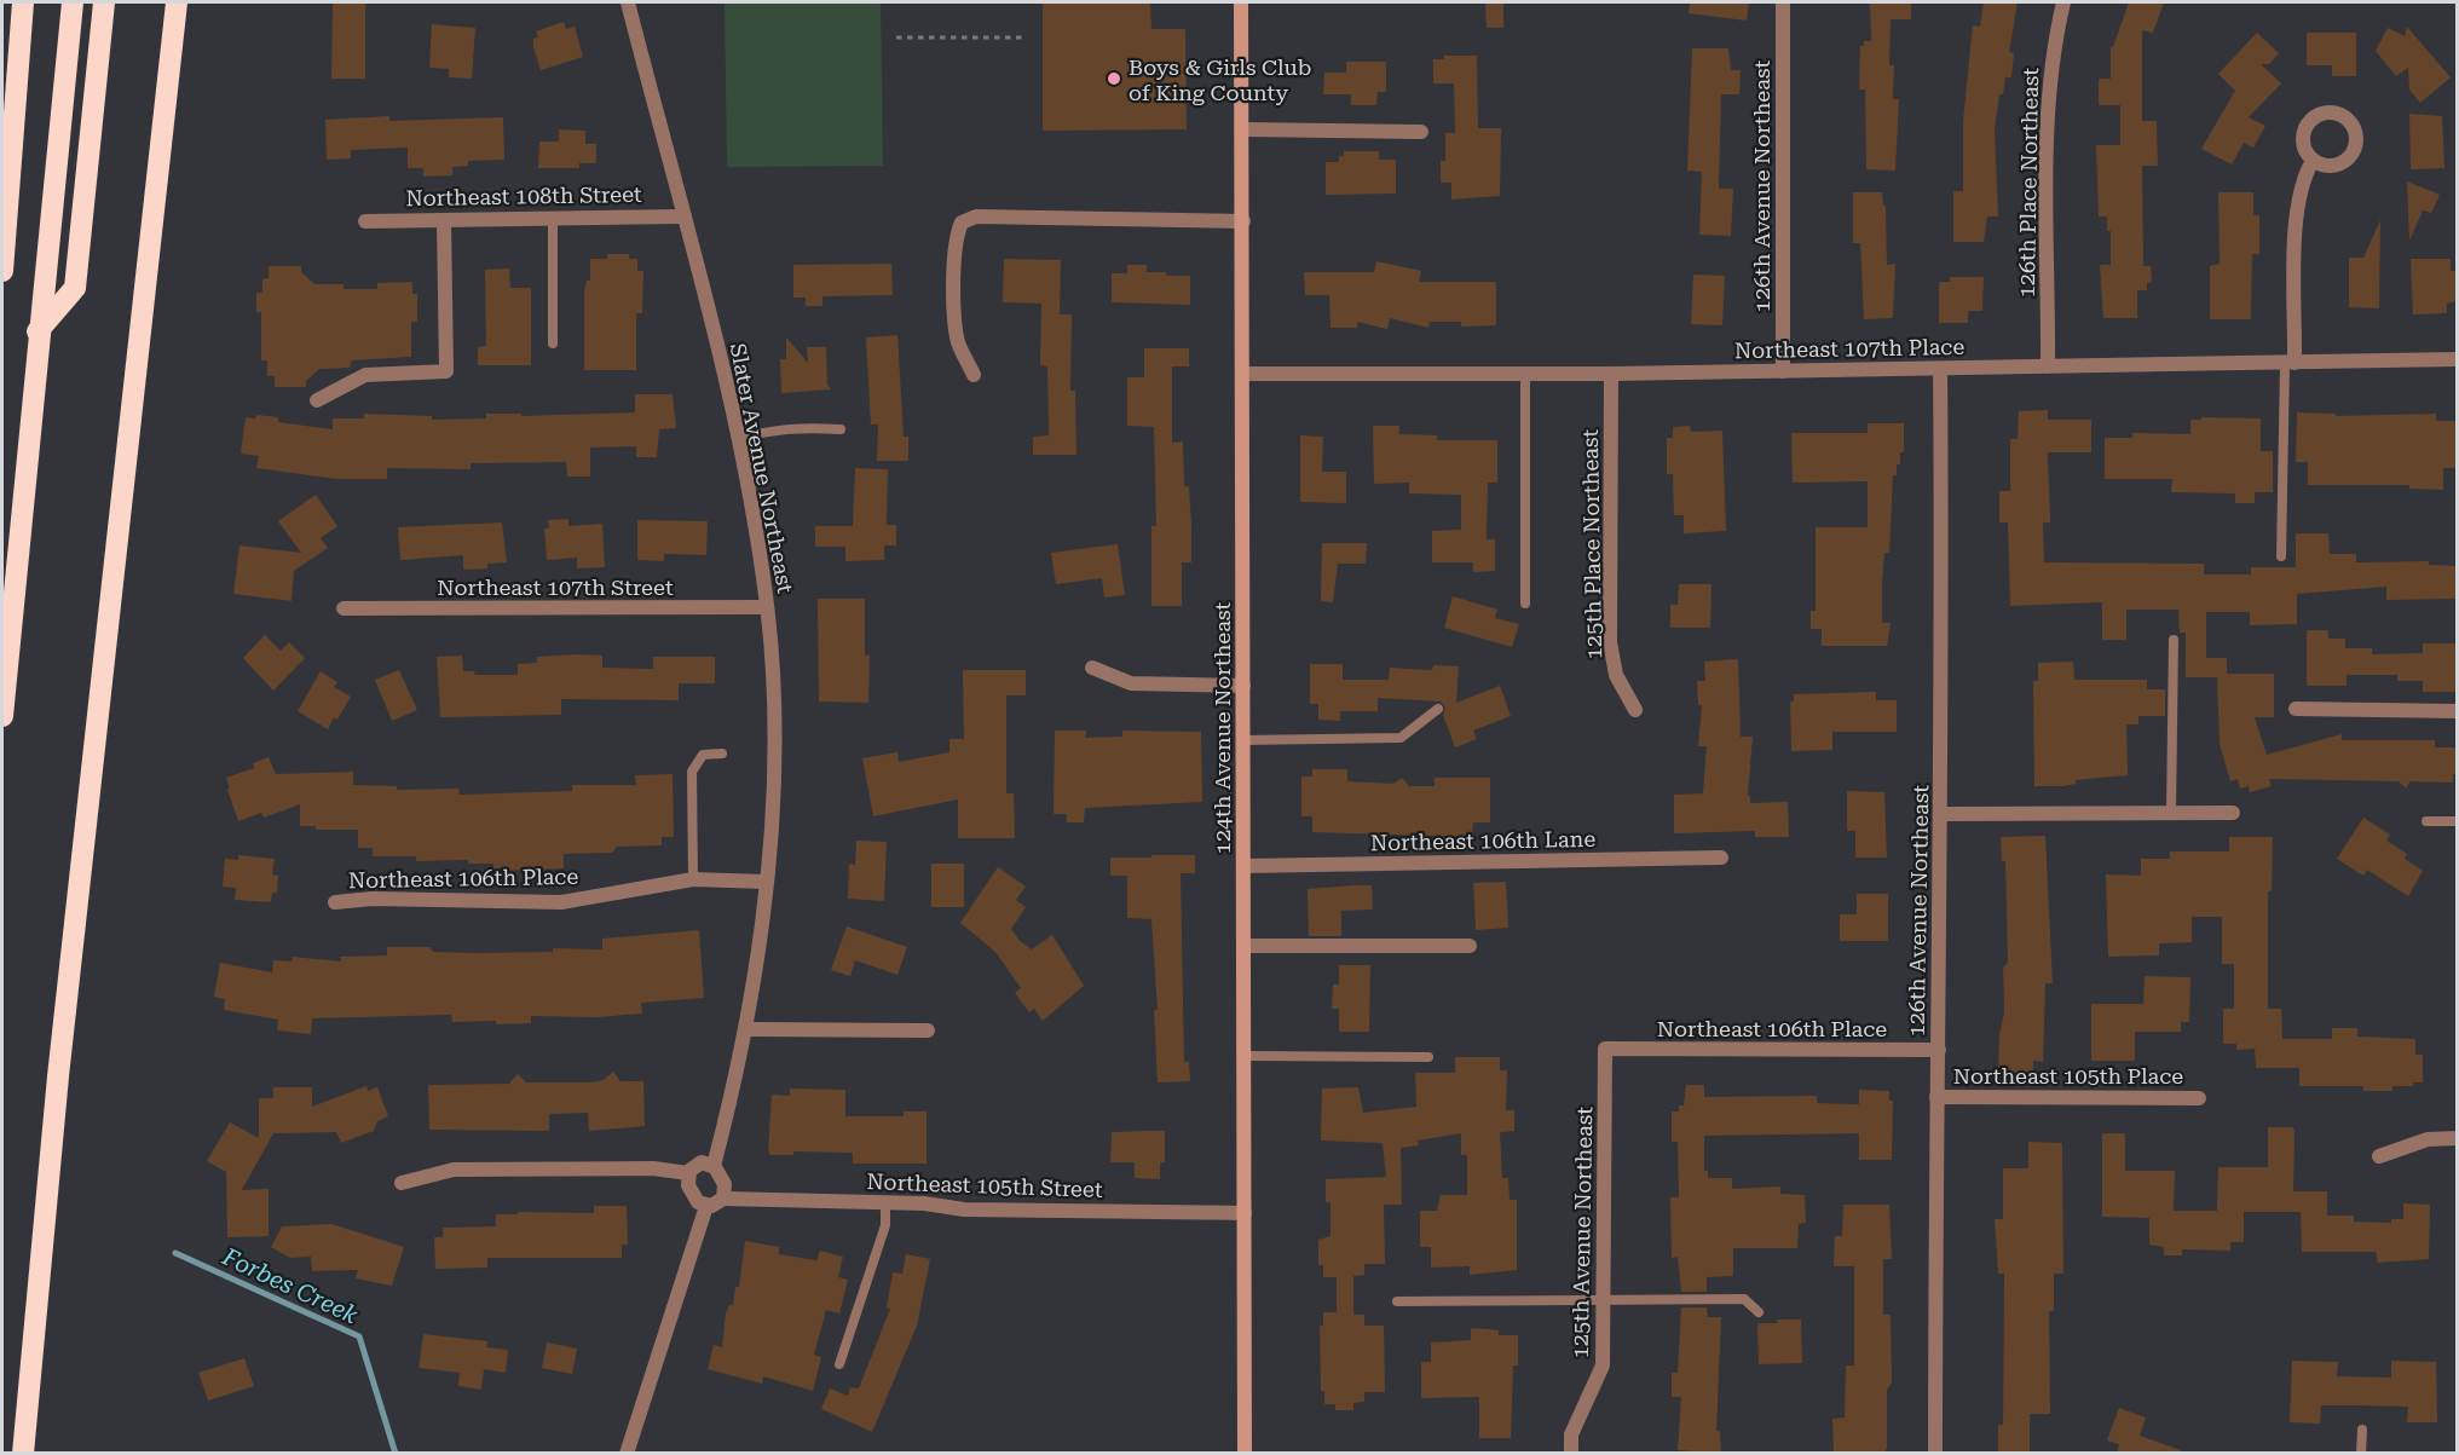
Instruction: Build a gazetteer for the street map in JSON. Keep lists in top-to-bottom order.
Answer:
{
  "streets": {
    "main road": ["124th Avenue Northeast"],
    "street": [
      "126th Place Northeast",
      "126th Avenue Northeast",
      "Northeast 108th Street",
      "Northeast 107th Place",
      "Slater Avenue Northeast",
      "125th Place Northeast",
      "Northeast 107th Street",
      "Northeast 106th Lane",
      "Northeast 106th Place",
      "Northeast 105th Place",
      "Northeast 105th Street",
      "125th Avenue Northeast"
    ]
  },
  "crossings": [
    ["126th Place Northeast", "Northeast 107th Place"],
    ["126th Avenue Northeast", "Northeast 107th Place"],
    ["126th Avenue Northeast", "Northeast 106th Place"],
    ["126th Avenue Northeast", "Northeast 105th Place"],
    ["Northeast 108th Street", "Slater Avenue Northeast"],
    ["Northeast 107th Place", "125th Place Northeast"],
    ["Northeast 107th Place", "124th Avenue Northeast"],
    ["Slater Avenue Northeast", "Northeast 107th Street"],
    ["Slater Avenue Northeast", "Northeast 106th Place"],
    ["Slater Avenue Northeast", "Northeast 105th Street"],
    ["124th Avenue Northeast", "Northeast 106th Lane"],
    ["124th Avenue Northeast", "Northeast 105th Street"],
    ["Northeast 106th Place", "125th Avenue Northeast"]
  ],
  "water": ["Forbes Creek"],
  "places": ["Boys & Girls Club of King County"]
}
